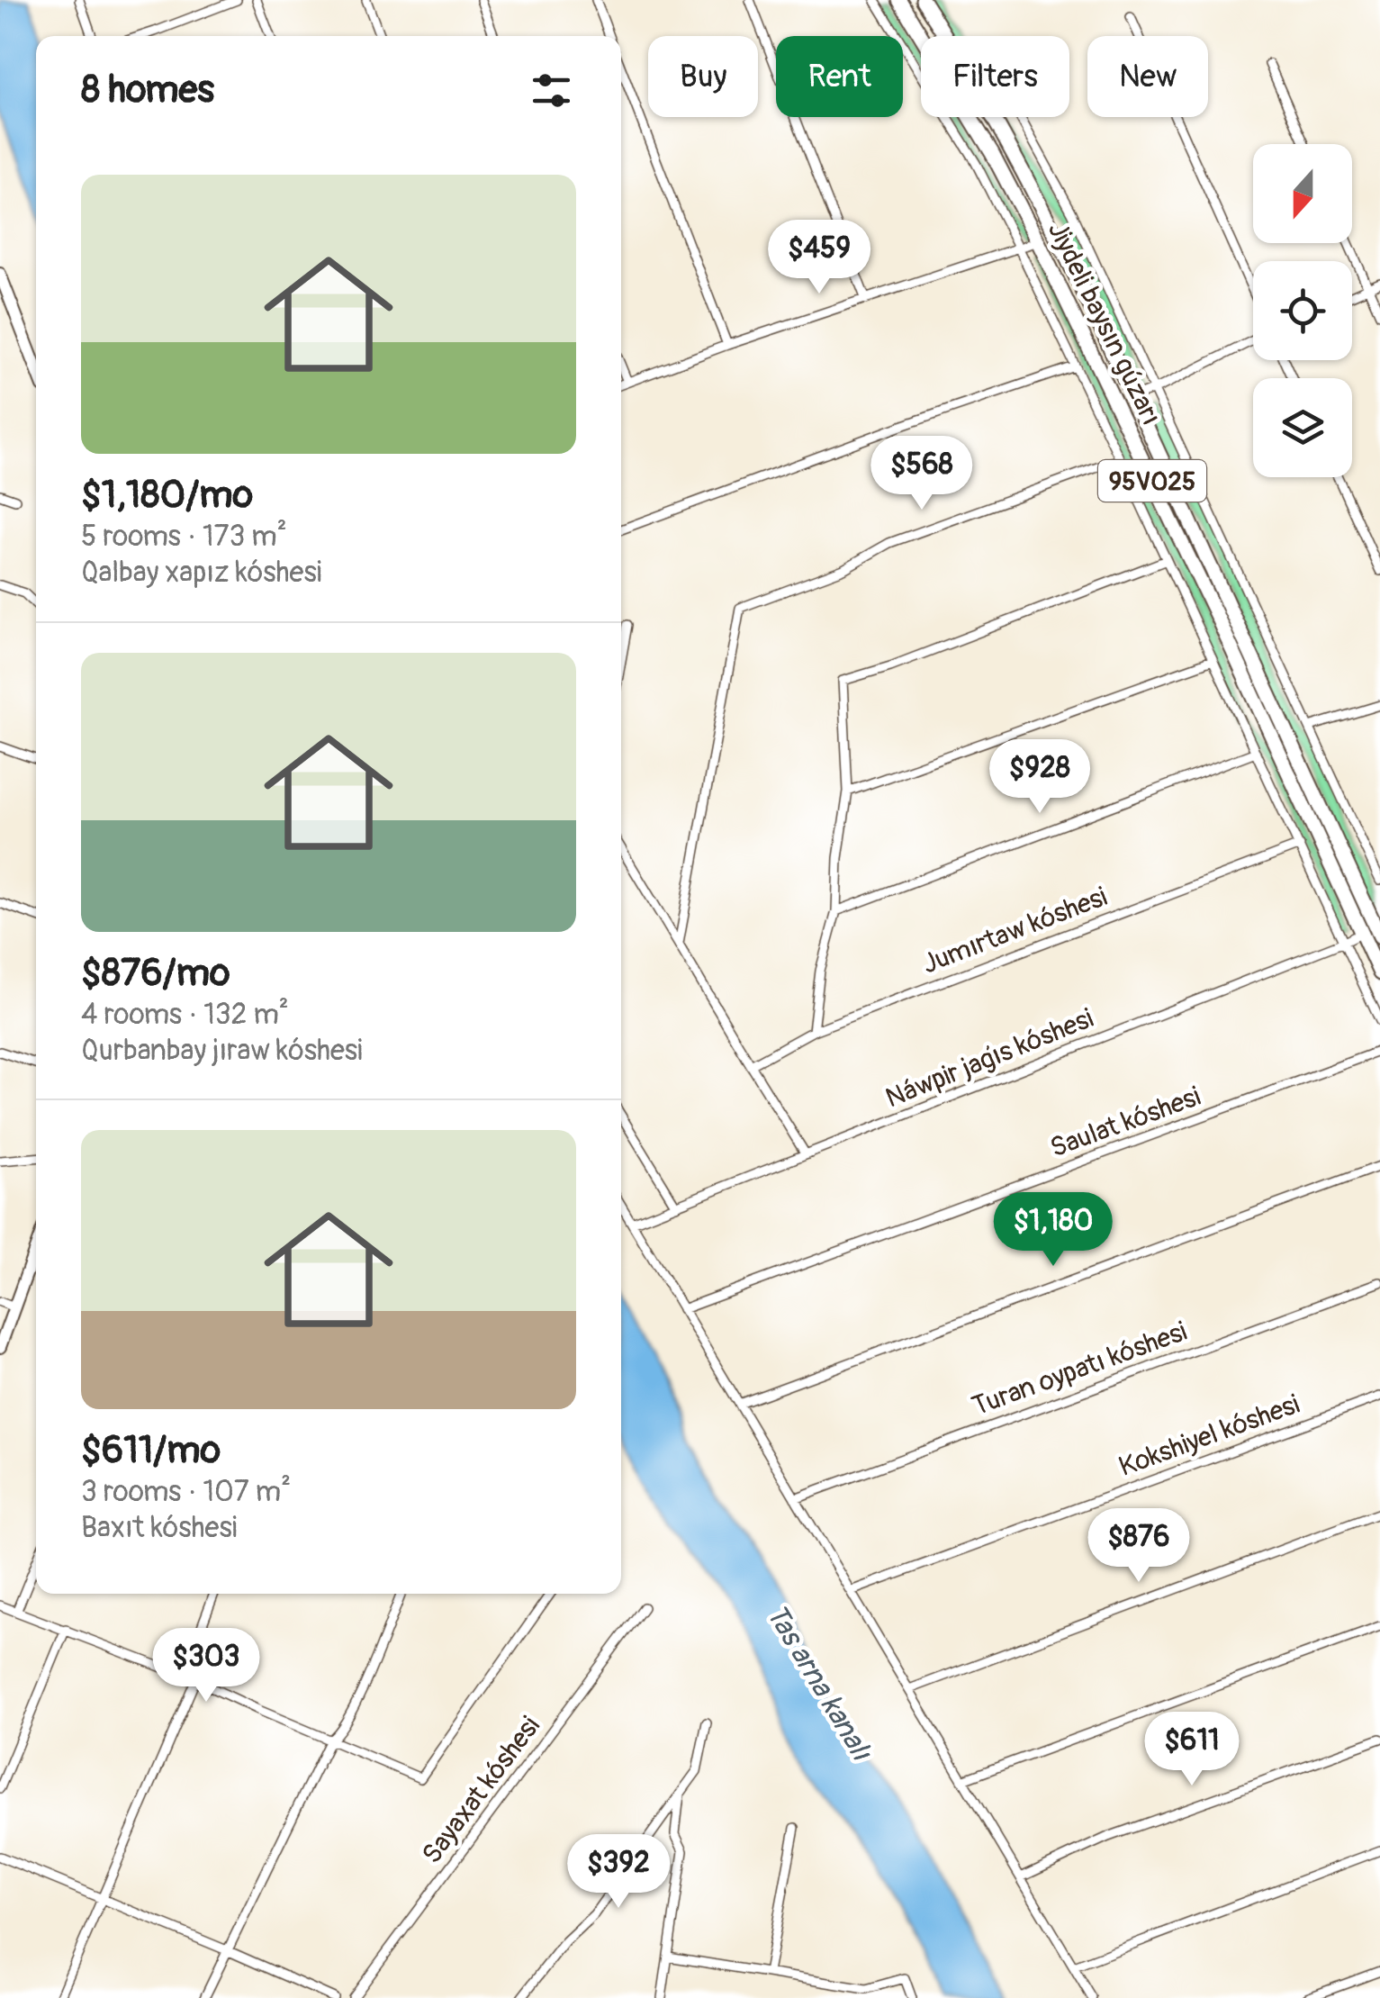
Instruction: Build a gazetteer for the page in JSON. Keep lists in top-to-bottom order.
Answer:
{
  "streets": {
    "main road": ["Jiydeli baysın gúzarı", "95V025"],
    "street": [
      "Jumırtaw kóshesi",
      "Náwpir jaǵıs kóshesi",
      "Saulat kóshesi",
      "Turan oypatı kóshesi",
      "Kokshiyel kóshesi",
      "Sayaxat kóshesi"
    ]
  },
  "crossings": [
    ["Jiydeli baysın gúzarı", "Náwpir jaǵıs kóshesi"]
  ],
  "water": ["Tas arna kanalı"],
  "north": "bottom",
  "page": {
    "chip": [
      "Buy",
      "Rent",
      "Filters",
      "New"
    ],
    "heading": "8 homes",
    "list": [
      {
        "name": "$1,180/mo",
        "note": "5 rooms · 173 m² · Qalbay xapız kóshesi"
      },
      {
        "name": "$876/mo",
        "note": "4 rooms · 132 m² · Qurbanbay jıraw kóshesi"
      },
      {
        "name": "$611/mo",
        "note": "3 rooms · 107 m² · Baxıt kóshesi"
      }
    ],
    "price": [
      "$459",
      "$568",
      "$928",
      "$1,180",
      "$876",
      "$303",
      "$611",
      "$392"
    ]
  }
}
